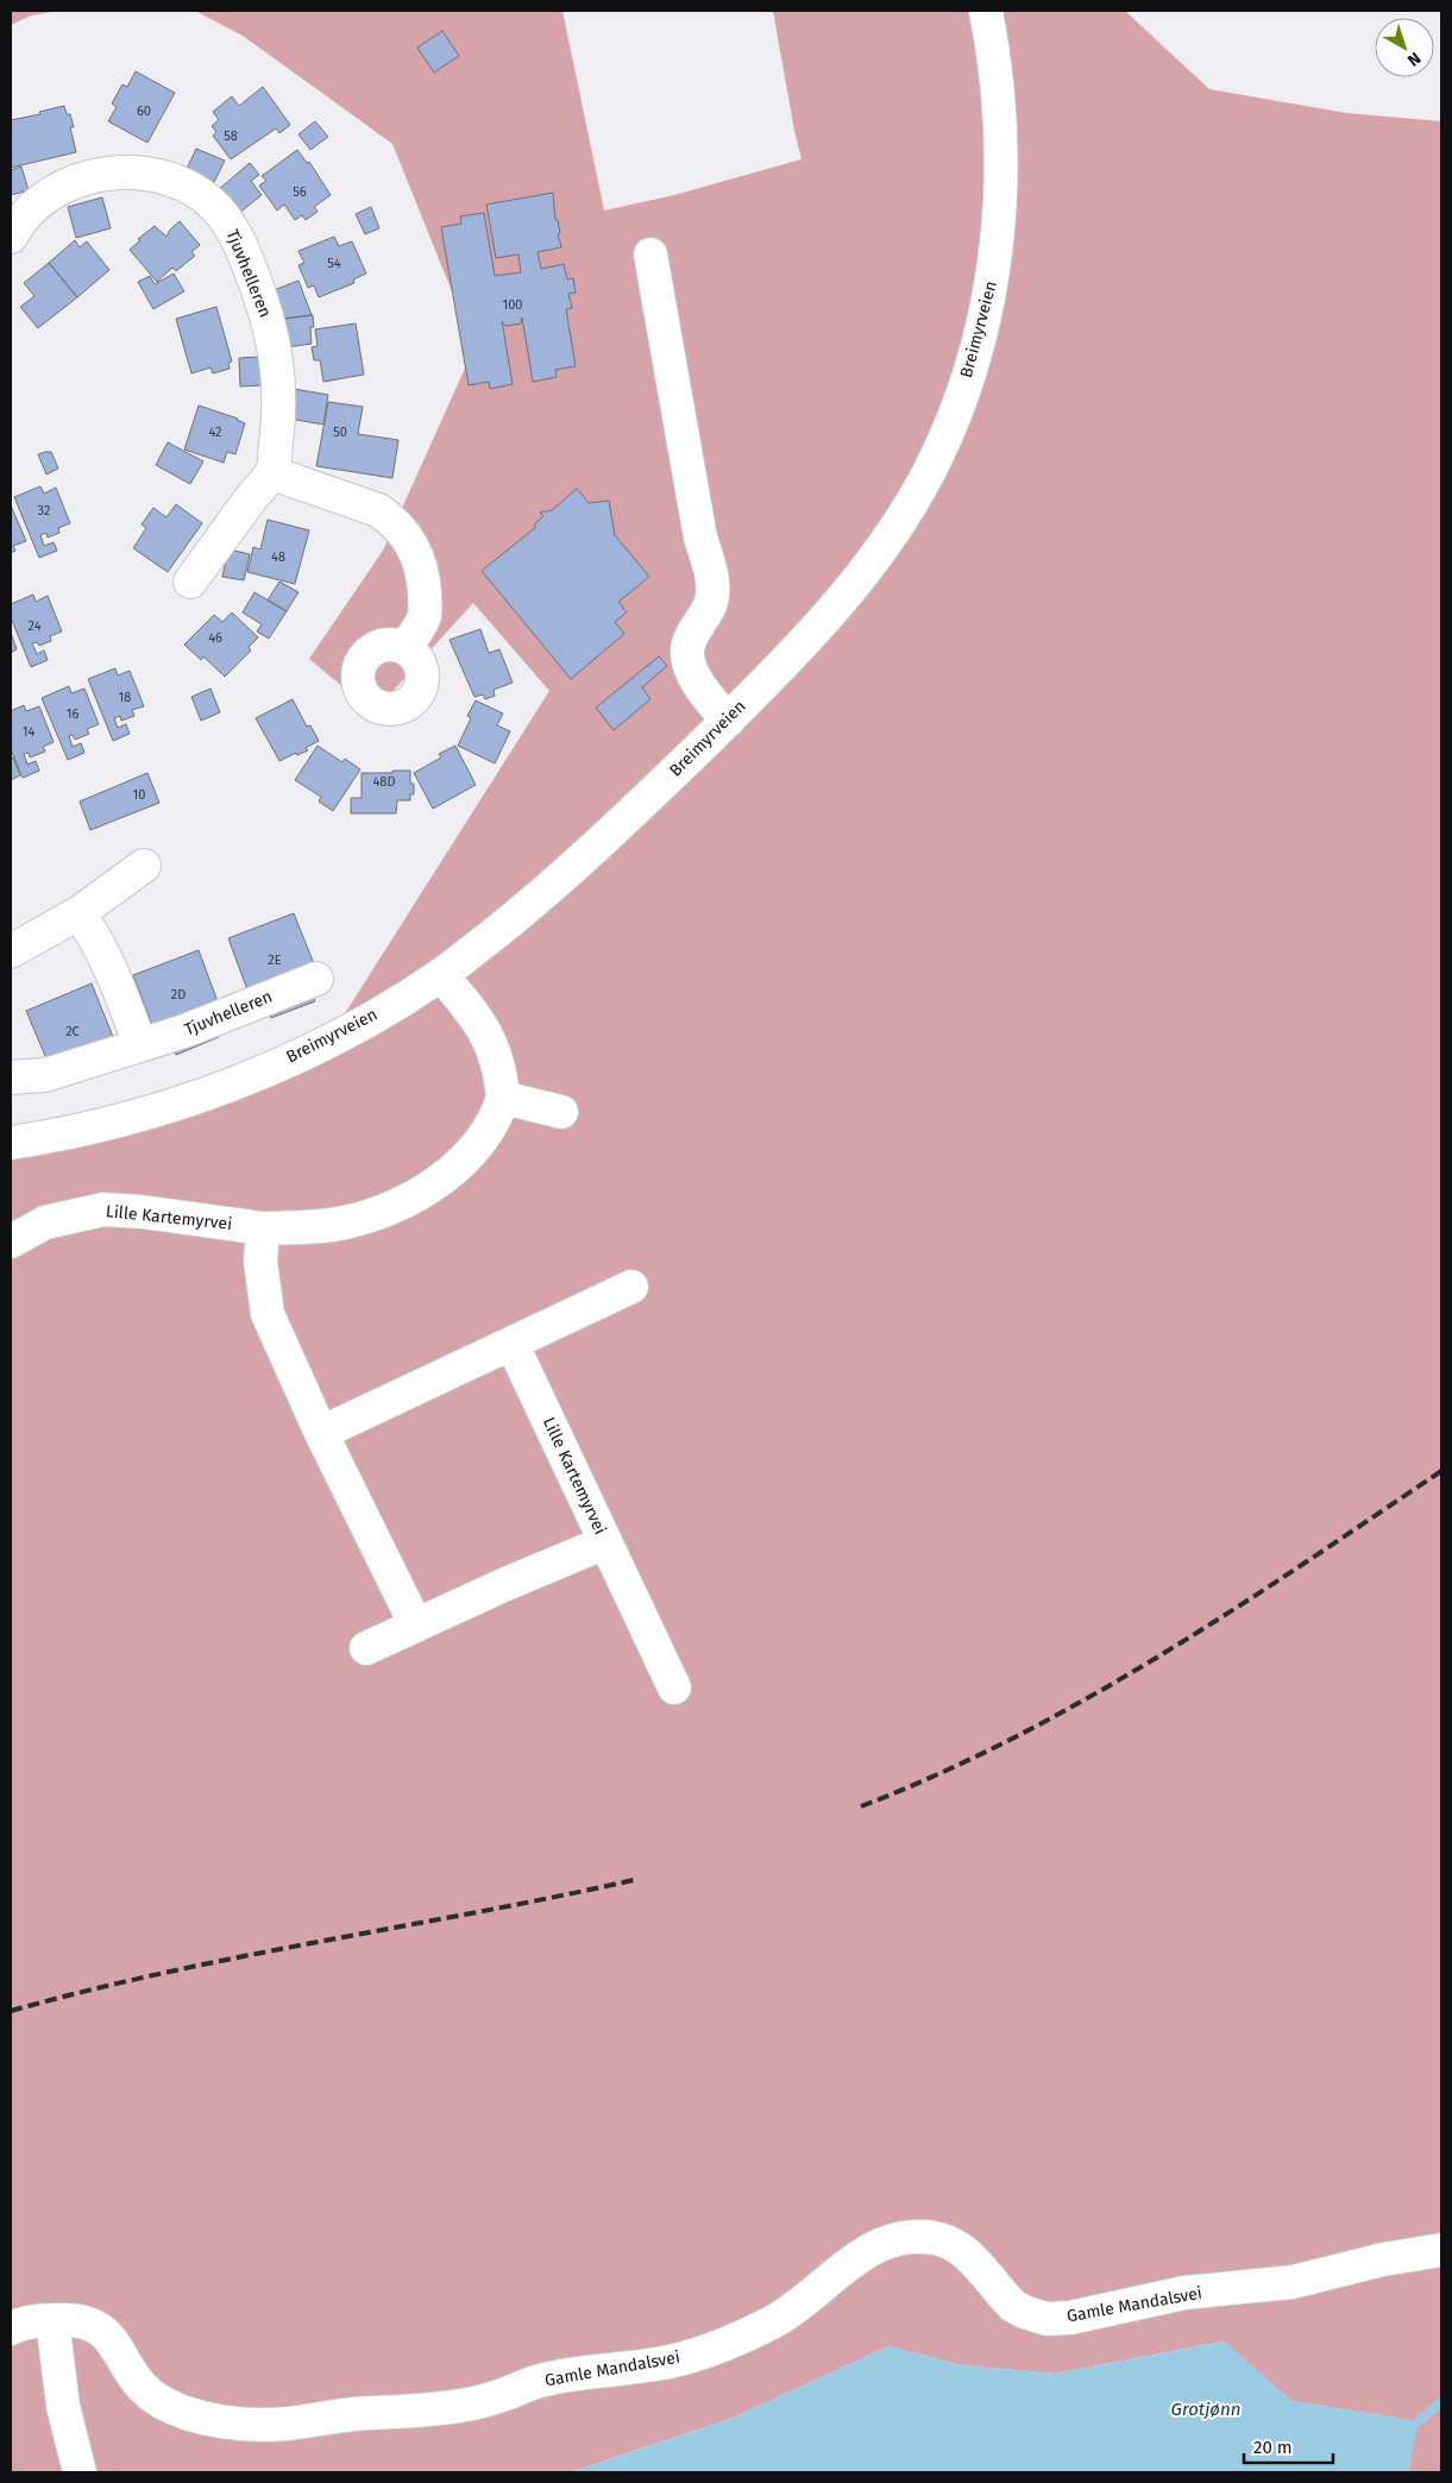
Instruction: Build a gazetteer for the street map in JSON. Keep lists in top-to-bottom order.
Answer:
{
  "streets": {
    "street": [
      "Tjuvhelleren",
      "Breimyrveien",
      "Lille Kartemyrvei",
      "Gamle Mandalsvei"
    ]
  },
  "water": ["Grotjønn"],
  "house_numbers": [
    "60",
    "58",
    "56",
    "54",
    "100",
    "42",
    "50",
    "32",
    "48",
    "24",
    "46",
    "18",
    "16",
    "14",
    "48D",
    "10",
    "2E",
    "2D",
    "2C"
  ],
  "scale_bar": "20 m",
  "north": "bottom right"
}
